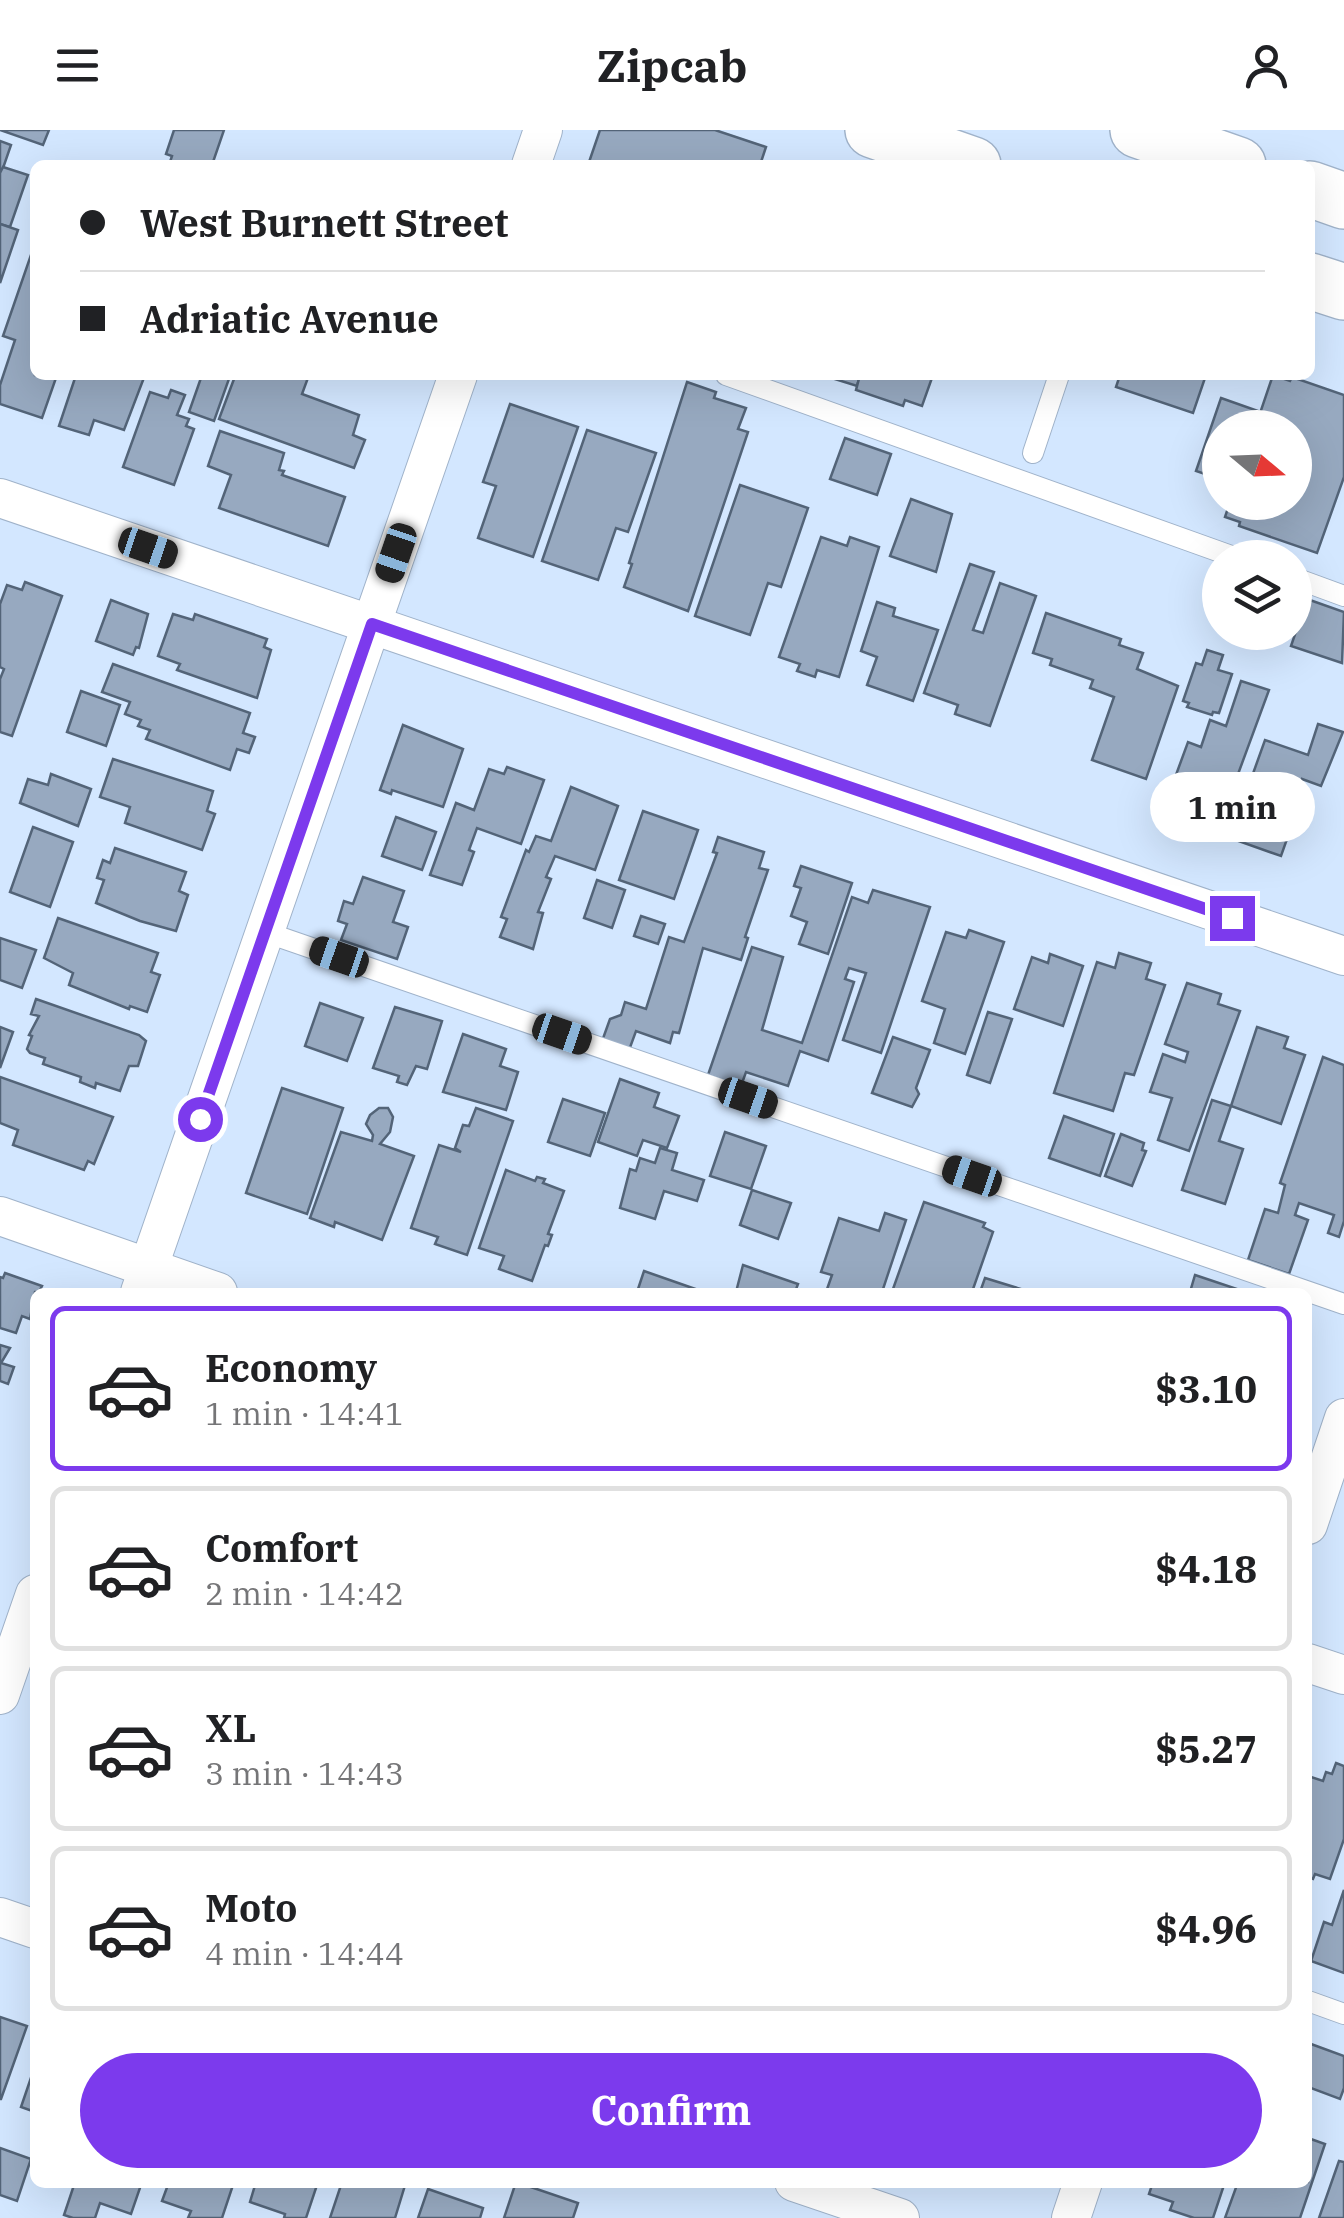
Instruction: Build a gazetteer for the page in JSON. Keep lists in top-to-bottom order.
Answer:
{
  "north": "right",
  "page": {
    "header": "Zipcab",
    "banner": ["West Burnett Street", "Adriatic Avenue"],
    "bubble": "1 min",
    "list": [
      {
        "name": "Economy",
        "note": "1 min · 14:41",
        "value": "$3.10"
      },
      {
        "name": "Comfort",
        "note": "2 min · 14:42",
        "value": "$4.18"
      },
      {
        "name": "XL",
        "note": "3 min · 14:43",
        "value": "$5.27"
      },
      {
        "name": "Moto",
        "note": "4 min · 14:44",
        "value": "$4.96"
      }
    ],
    "buttons": "Confirm"
  }
}
